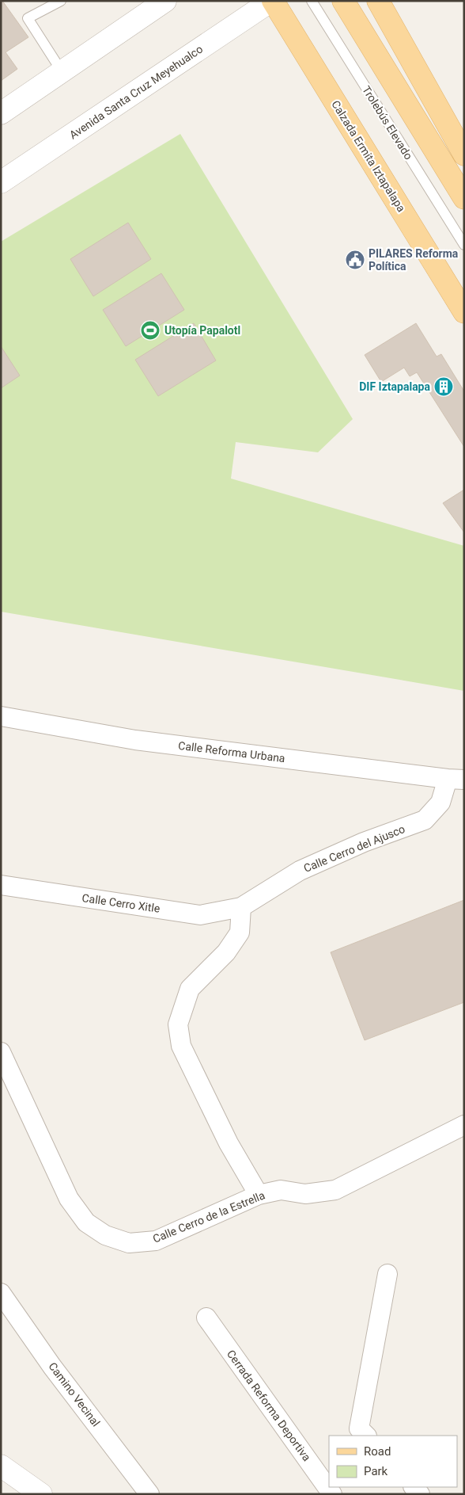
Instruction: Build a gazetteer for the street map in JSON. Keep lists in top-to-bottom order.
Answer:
{
  "streets": {
    "main road": ["Calzada Ermita Iztapalapa"],
    "street": [
      "Avenida Santa Cruz Meyehualco",
      "Calle Reforma Urbana",
      "Calle Cerro del Ajusco",
      "Calle Cerro Xitle",
      "Calle Cerro de la Estrella",
      "Camino Vecinal",
      "Cerrada Reforma Deportiva"
    ],
    "lane": ["Trolebús Elevado"]
  },
  "crossings": [
    ["Avenida Santa Cruz Meyehualco", "Calzada Ermita Iztapalapa"],
    ["Calle Reforma Urbana", "Calle Cerro del Ajusco"],
    ["Calle Cerro del Ajusco", "Calle Cerro Xitle"]
  ],
  "places": {
    "public building": ["PILARES Reforma Política"],
    "sports": ["Utopía Papalotl"],
    "building": ["DIF Iztapalapa"]
  },
  "legend": ["Road", "Park"]
}
